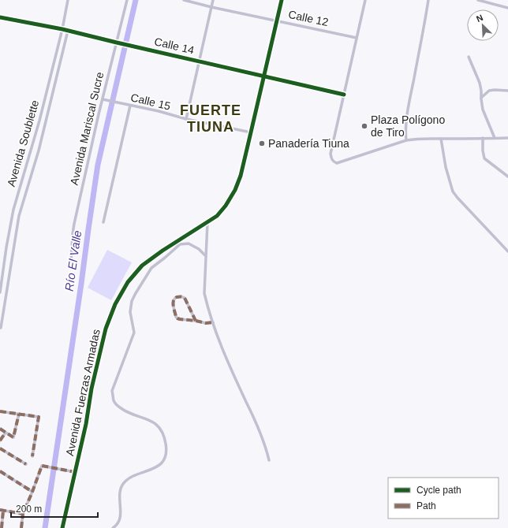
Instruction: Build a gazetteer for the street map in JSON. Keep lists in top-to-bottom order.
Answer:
{
  "streets": {
    "street": [
      "Calle 12",
      "Calle 14",
      "Calle 15",
      "Avenida Mariscal Sucre",
      "Avenida Soublette",
      "Avenida Fuerzas Armadas"
    ]
  },
  "crossings": [
    ["Calle 12", "Avenida Fuerzas Armadas"],
    ["Calle 14", "Avenida Mariscal Sucre"],
    ["Calle 14", "Avenida Soublette"],
    ["Calle 14", "Avenida Fuerzas Armadas"],
    ["Calle 15", "Avenida Mariscal Sucre"],
    ["Calle 15", "Avenida Fuerzas Armadas"]
  ],
  "districts": ["FUERTE TIUNA"],
  "water": ["Río El Valle"],
  "places": ["Plaza Polígono de Tiro", "Panadería Tiuna"],
  "legend": ["Cycle path", "Path"],
  "scale_bar": "200 m",
  "north": "top left"
}
